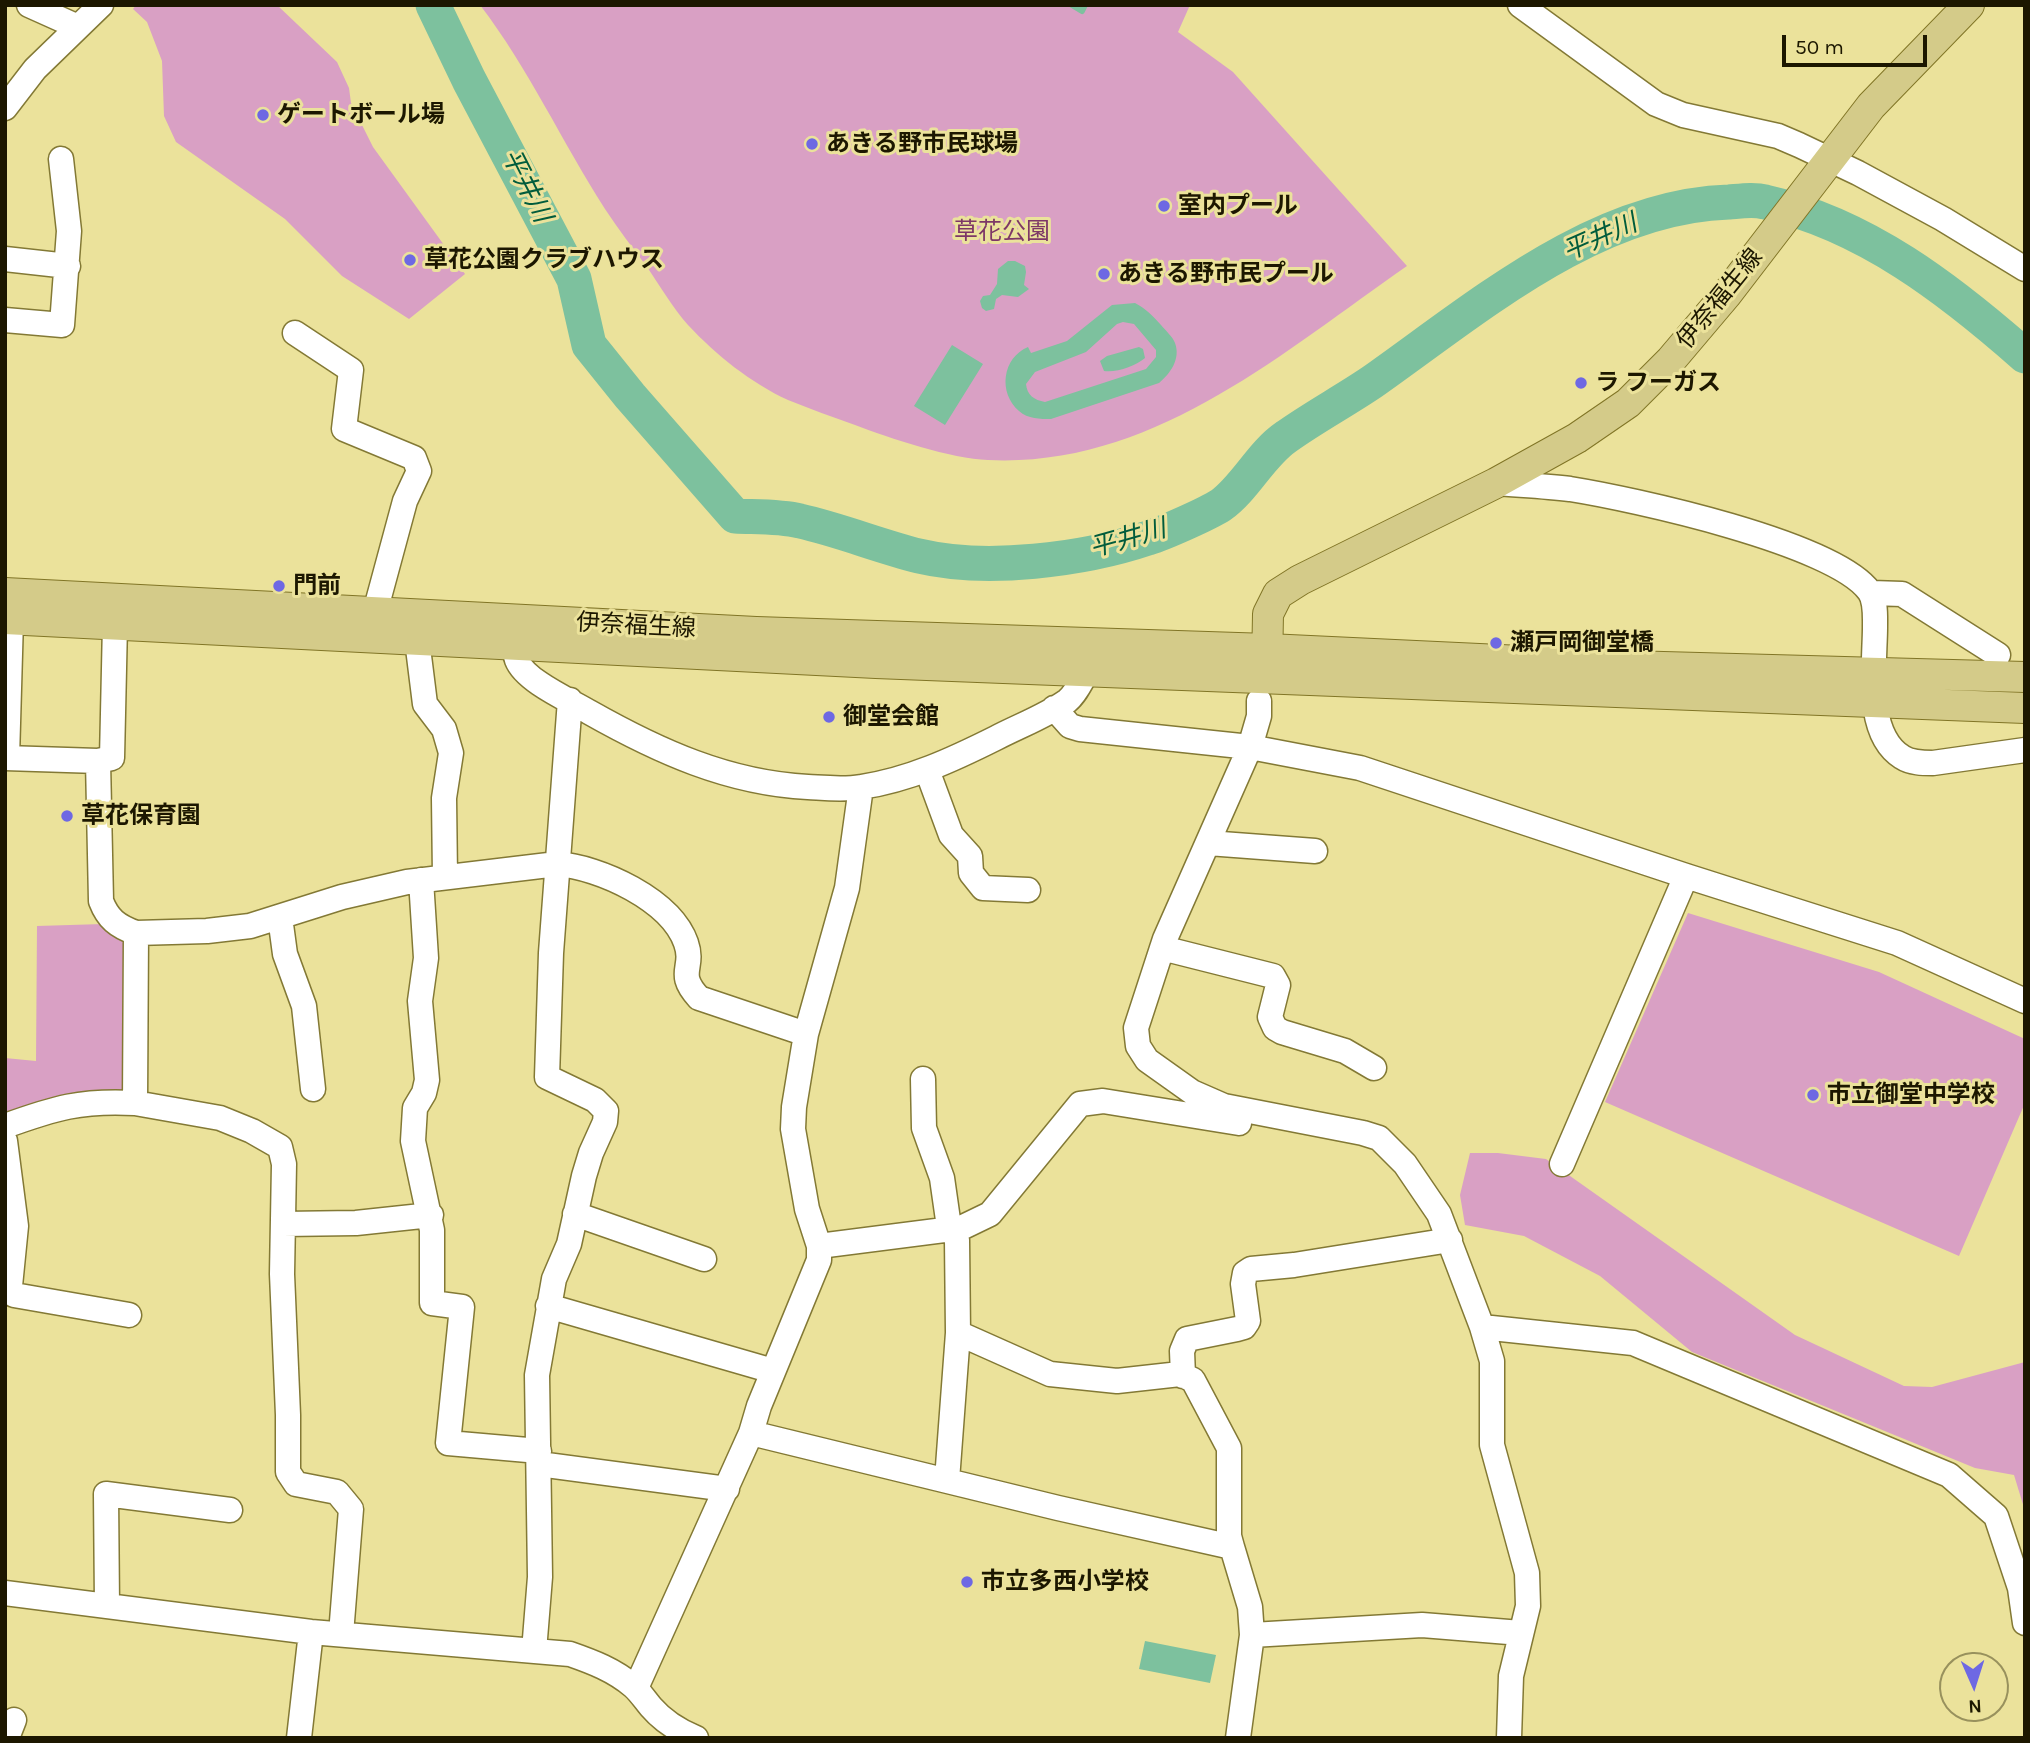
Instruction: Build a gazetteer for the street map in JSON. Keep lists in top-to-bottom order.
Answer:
{
  "streets": {
    "main road": ["伊奈福生線"]
  },
  "water": ["平井川"],
  "parks": ["草花公園"],
  "places": [
    "ゲートボール場",
    "あきる野市民球場",
    "室内プール",
    "草花公園クラブハウス",
    "あきる野市民プール",
    "ラ フーガス",
    "門前",
    "瀬戸岡御堂橋",
    "御堂会館",
    "草花保育園",
    "市立御堂中学校",
    "市立多西小学校"
  ],
  "scale_bar": "50 m",
  "north": "bottom"
}
